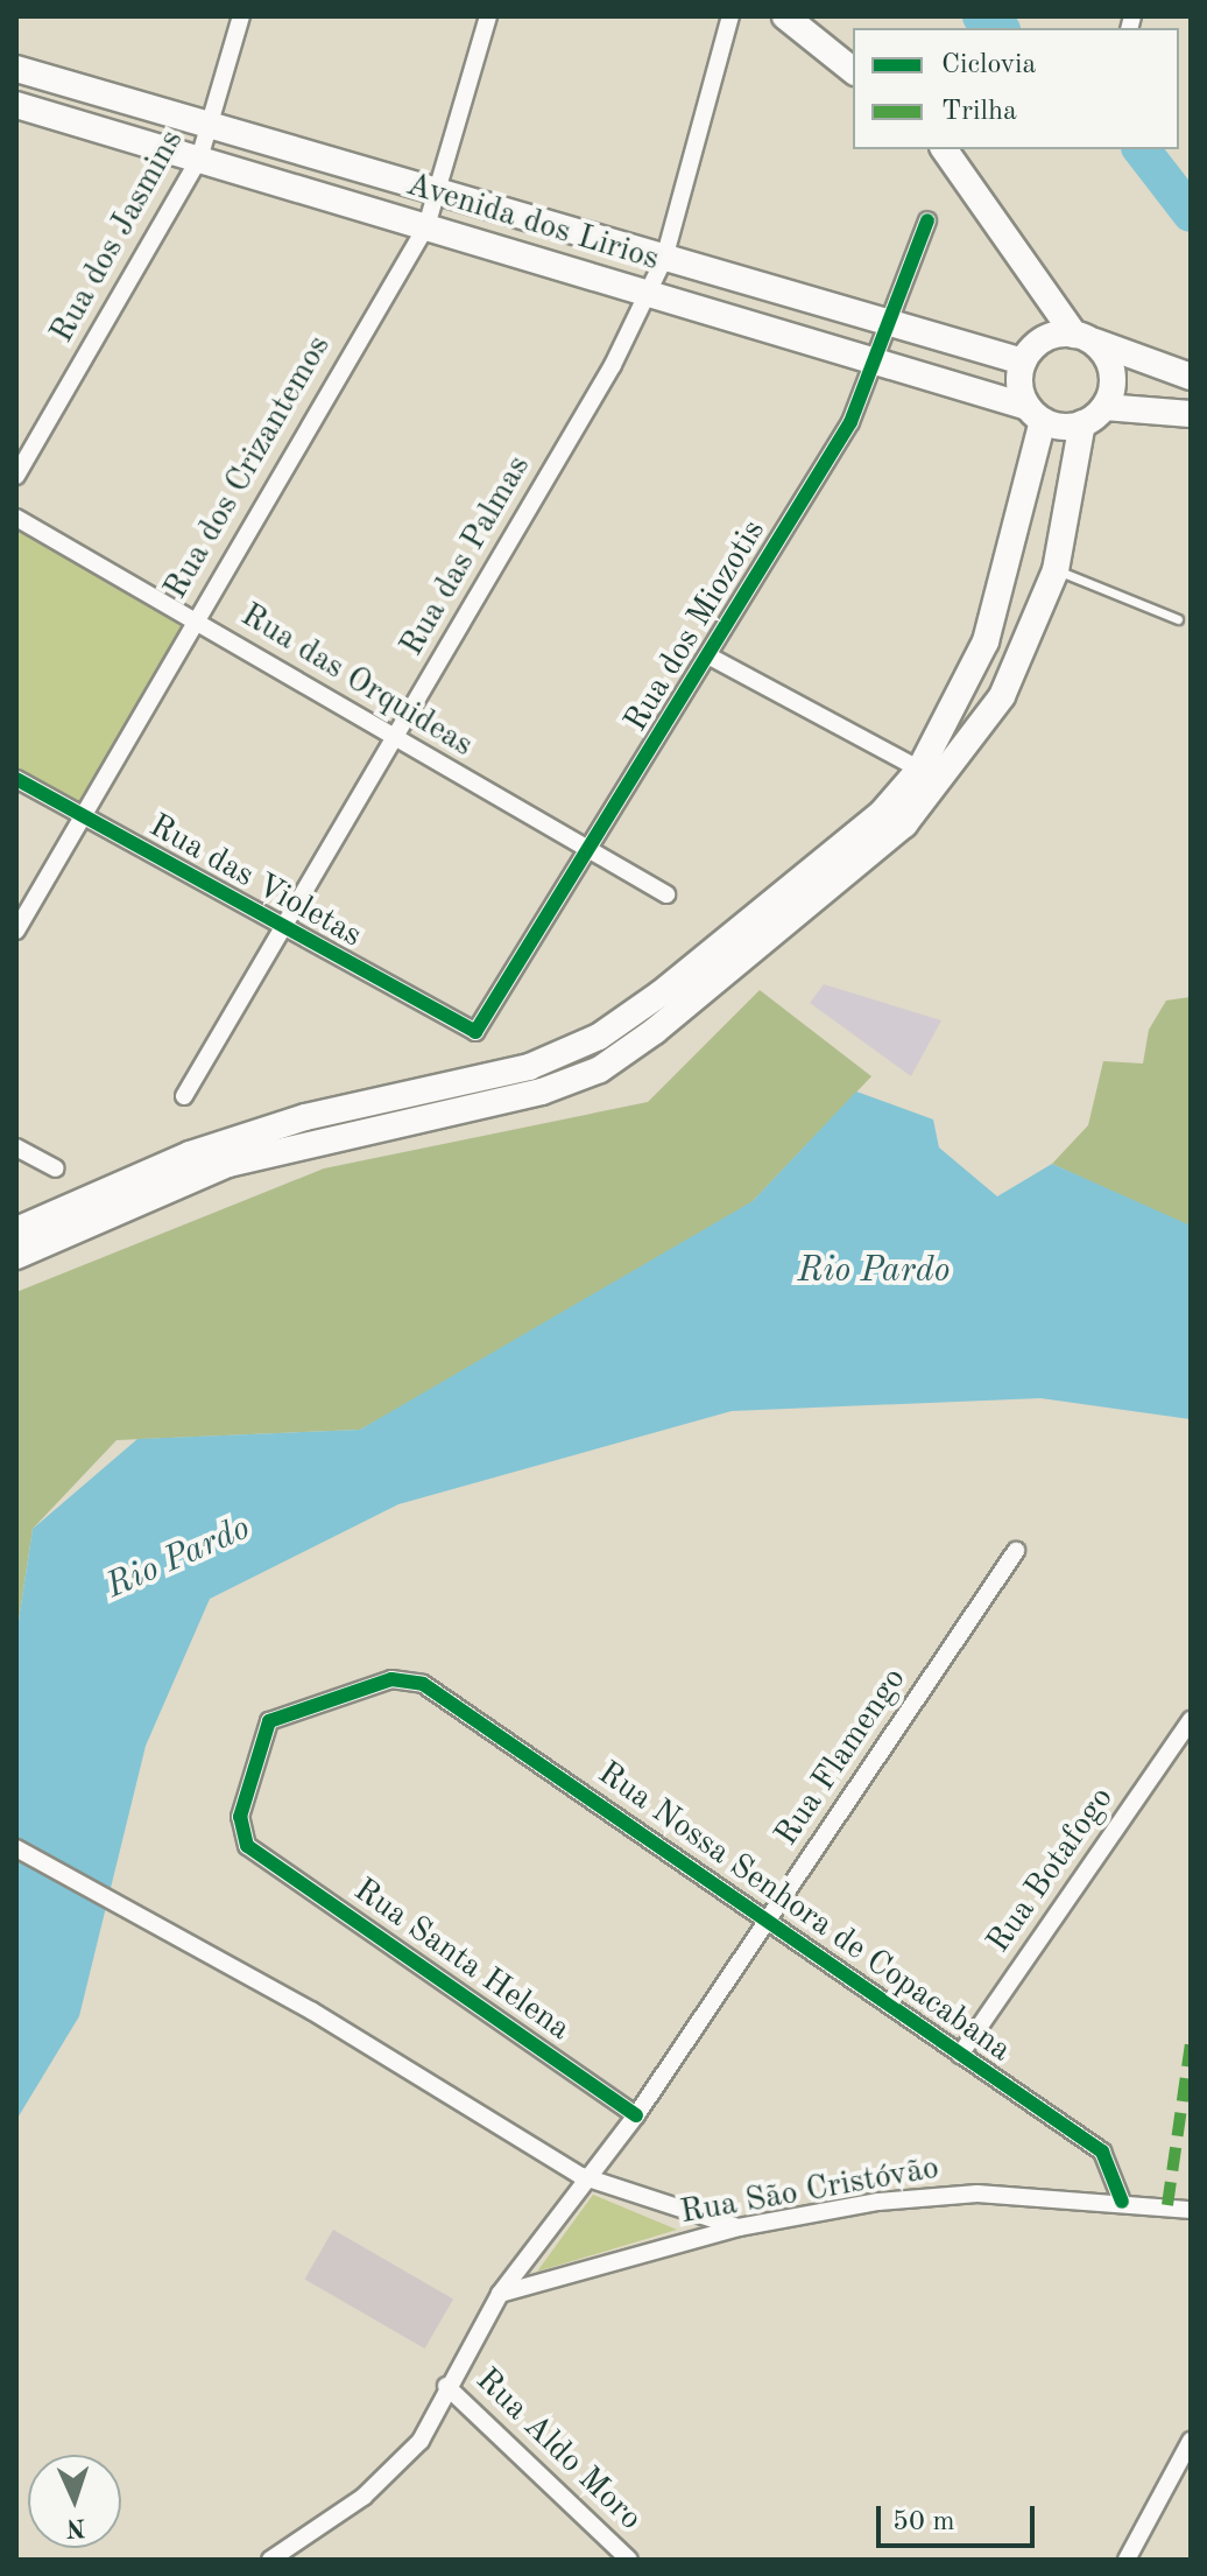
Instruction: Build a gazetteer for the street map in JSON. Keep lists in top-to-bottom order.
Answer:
{
  "streets": {
    "main road": ["Avenida dos Lirios"],
    "street": [
      "Rua dos Jasmins",
      "Rua dos Crizantemos",
      "Rua das Palmas",
      "Rua dos Miozotis",
      "Rua das Orquideas",
      "Rua das Violetas",
      "Rua Flamengo",
      "Rua Botafogo",
      "Rua Nossa Senhora de Copacabana",
      "Rua Santa Helena",
      "Rua São Cristóvão",
      "Rua Aldo Moro"
    ]
  },
  "crossings": [
    ["Avenida dos Lirios", "Rua dos Jasmins"],
    ["Avenida dos Lirios", "Rua dos Crizantemos"],
    ["Avenida dos Lirios", "Rua das Palmas"],
    ["Avenida dos Lirios", "Rua dos Miozotis"],
    ["Rua dos Crizantemos", "Rua das Orquideas"],
    ["Rua dos Crizantemos", "Rua das Violetas"],
    ["Rua das Palmas", "Rua das Orquideas"],
    ["Rua das Palmas", "Rua das Violetas"],
    ["Rua dos Miozotis", "Rua das Orquideas"],
    ["Rua dos Miozotis", "Rua das Violetas"],
    ["Rua Flamengo", "Rua Nossa Senhora de Copacabana"],
    ["Rua Flamengo", "Rua Santa Helena"],
    ["Rua Flamengo", "Rua São Cristóvão"],
    ["Rua Flamengo", "Rua Aldo Moro"],
    ["Rua Botafogo", "Rua Nossa Senhora de Copacabana"],
    ["Rua Nossa Senhora de Copacabana", "Rua Santa Helena"],
    ["Rua Nossa Senhora de Copacabana", "Rua São Cristóvão"]
  ],
  "water": ["Rio Pardo"],
  "legend": ["Ciclovia", "Trilha"],
  "scale_bar": "50 m",
  "north": "bottom"
}
